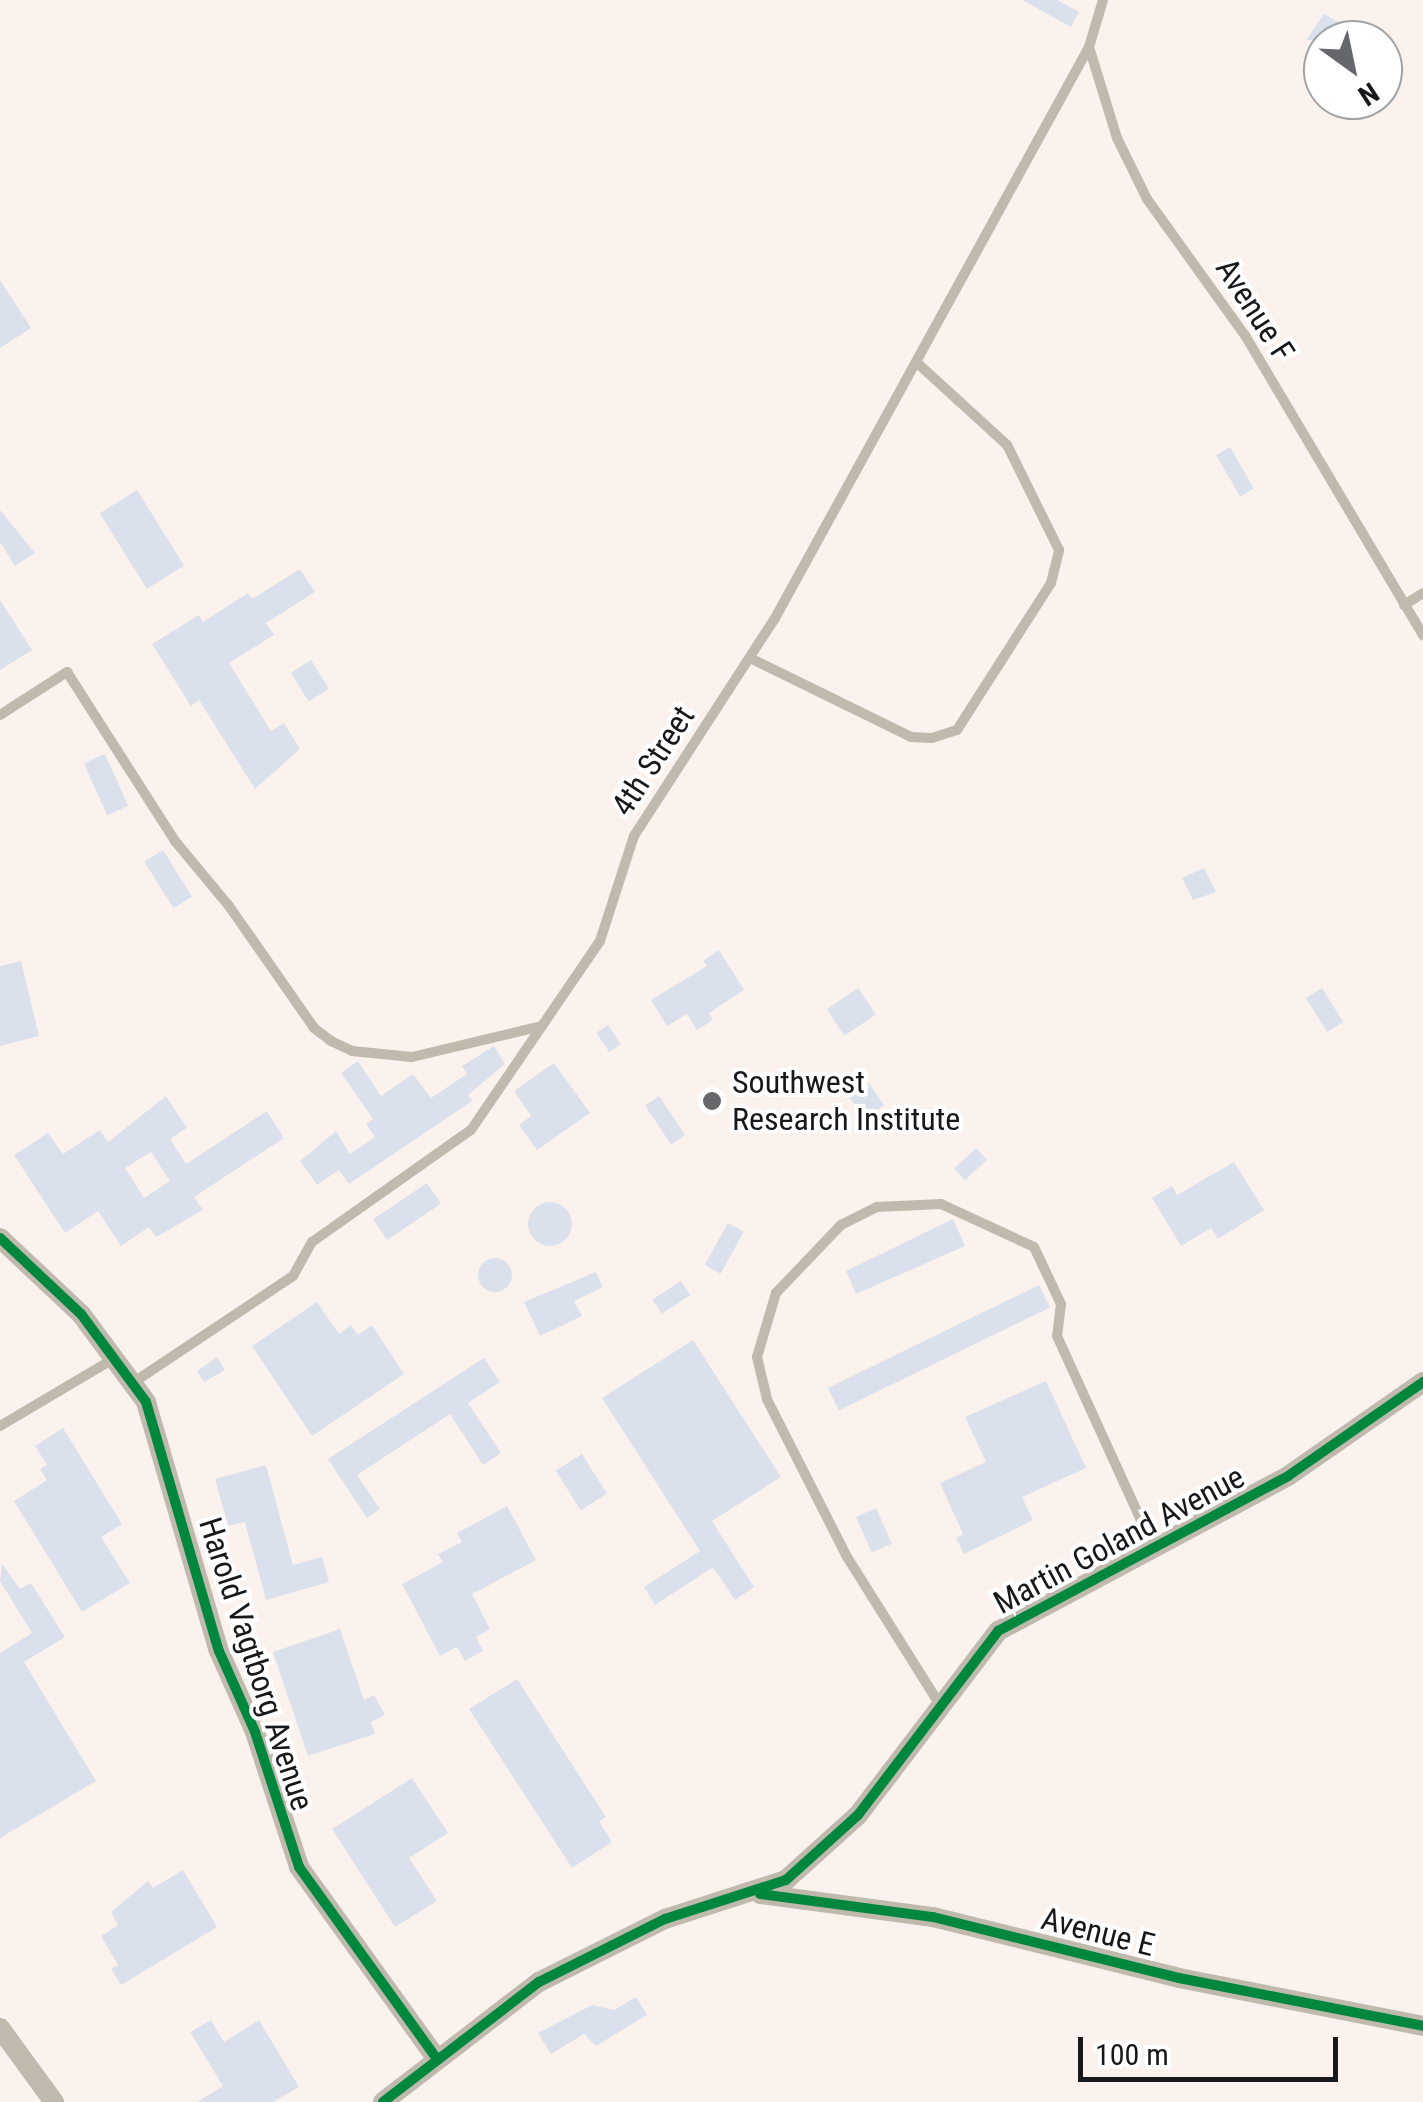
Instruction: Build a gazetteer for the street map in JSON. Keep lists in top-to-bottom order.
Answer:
{
  "streets": {
    "street": ["Martin Goland Avenue", "Harold Vagtborg Avenue", "Avenue E"],
    "lane": ["Avenue F", "4th Street"]
  },
  "crossings": [
    ["Avenue F", "4th Street"],
    ["4th Street", "Harold Vagtborg Avenue"],
    ["Martin Goland Avenue", "Harold Vagtborg Avenue"],
    ["Martin Goland Avenue", "Avenue E"]
  ],
  "places": ["Southwest Research Institute"],
  "scale_bar": "100 m",
  "north": "bottom right"
}
